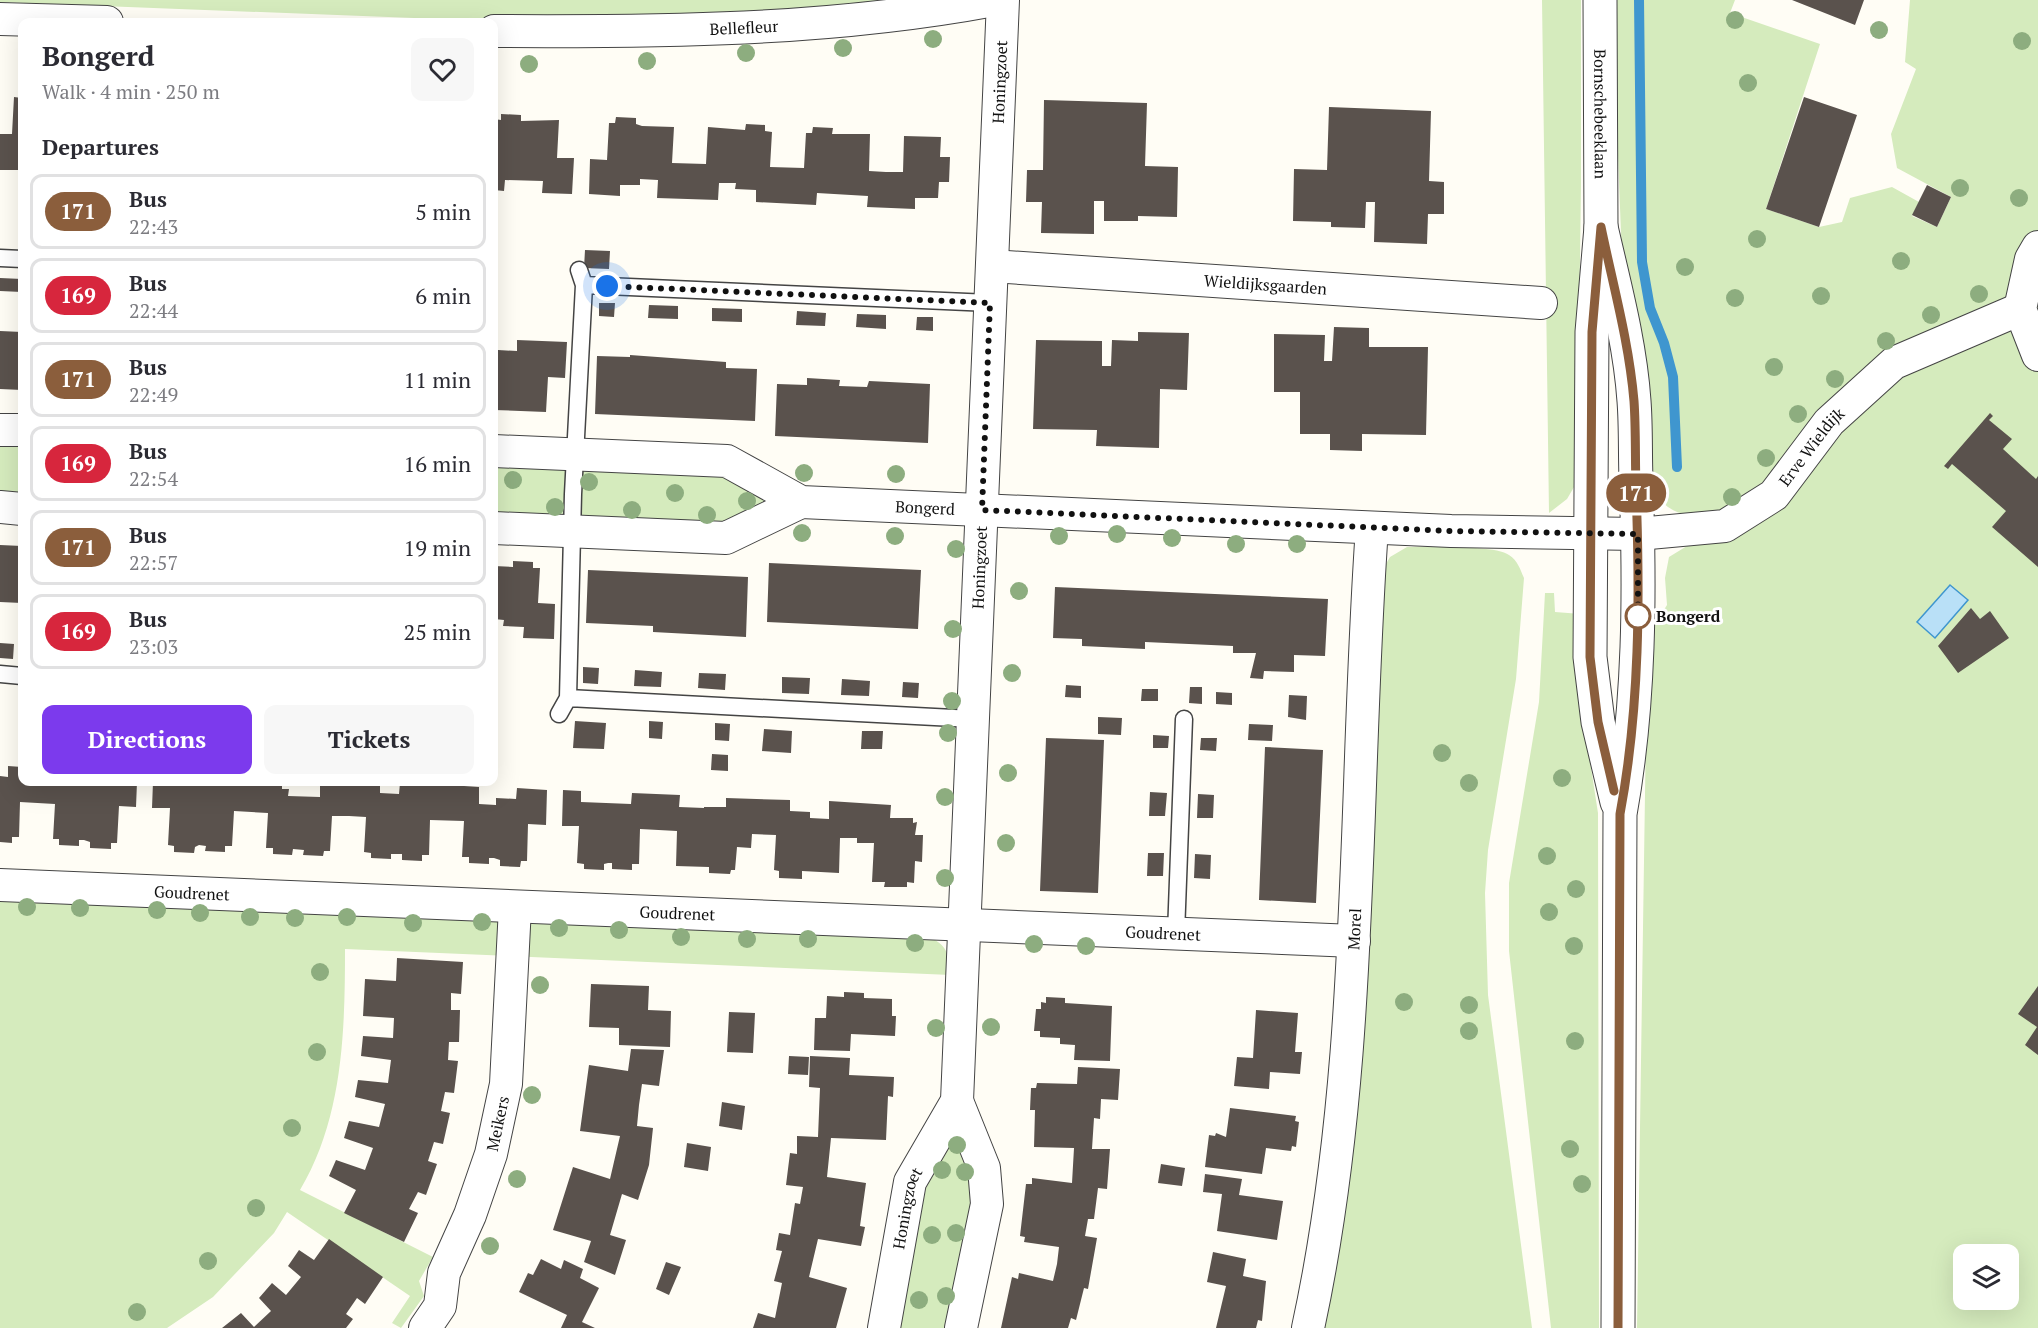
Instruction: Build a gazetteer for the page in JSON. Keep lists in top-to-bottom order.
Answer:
{
  "streets": {
    "street": [
      "Bellefleur",
      "Honingzoet",
      "Bornschebeeklaan",
      "Wieldijksgaarden",
      "Erve Wieldijk",
      "Bongerd",
      "Goudrenet",
      "Morel",
      "Meikers"
    ]
  },
  "crossings": [
    ["Honingzoet", "Wieldijksgaarden"],
    ["Honingzoet", "Bongerd"],
    ["Honingzoet", "Goudrenet"],
    ["Bornschebeeklaan", "Erve Wieldijk"],
    ["Bornschebeeklaan", "Bongerd"],
    ["Erve Wieldijk", "Bongerd"],
    ["Bongerd", "Morel"],
    ["Goudrenet", "Morel"],
    ["Goudrenet", "Meikers"]
  ],
  "places": ["Bongerd"],
  "lines": ["bus line 171"],
  "page": {
    "on_map": "171",
    "heading": [
      ["Bongerd", "Walk · 4 min · 250 m"],
      "Departures"
    ],
    "list": [
      {
        "mark": "171",
        "name": "Bus",
        "note": "22:43",
        "value": "5 min"
      },
      {
        "mark": "169",
        "name": "Bus",
        "note": "22:44",
        "value": "6 min"
      },
      {
        "mark": "171",
        "name": "Bus",
        "note": "22:49",
        "value": "11 min"
      },
      {
        "mark": "169",
        "name": "Bus",
        "note": "22:54",
        "value": "16 min"
      },
      {
        "mark": "171",
        "name": "Bus",
        "note": "22:57",
        "value": "19 min"
      },
      {
        "mark": "169",
        "name": "Bus",
        "note": "23:03",
        "value": "25 min"
      }
    ],
    "buttons": ["Directions", "Tickets"]
  }
}
